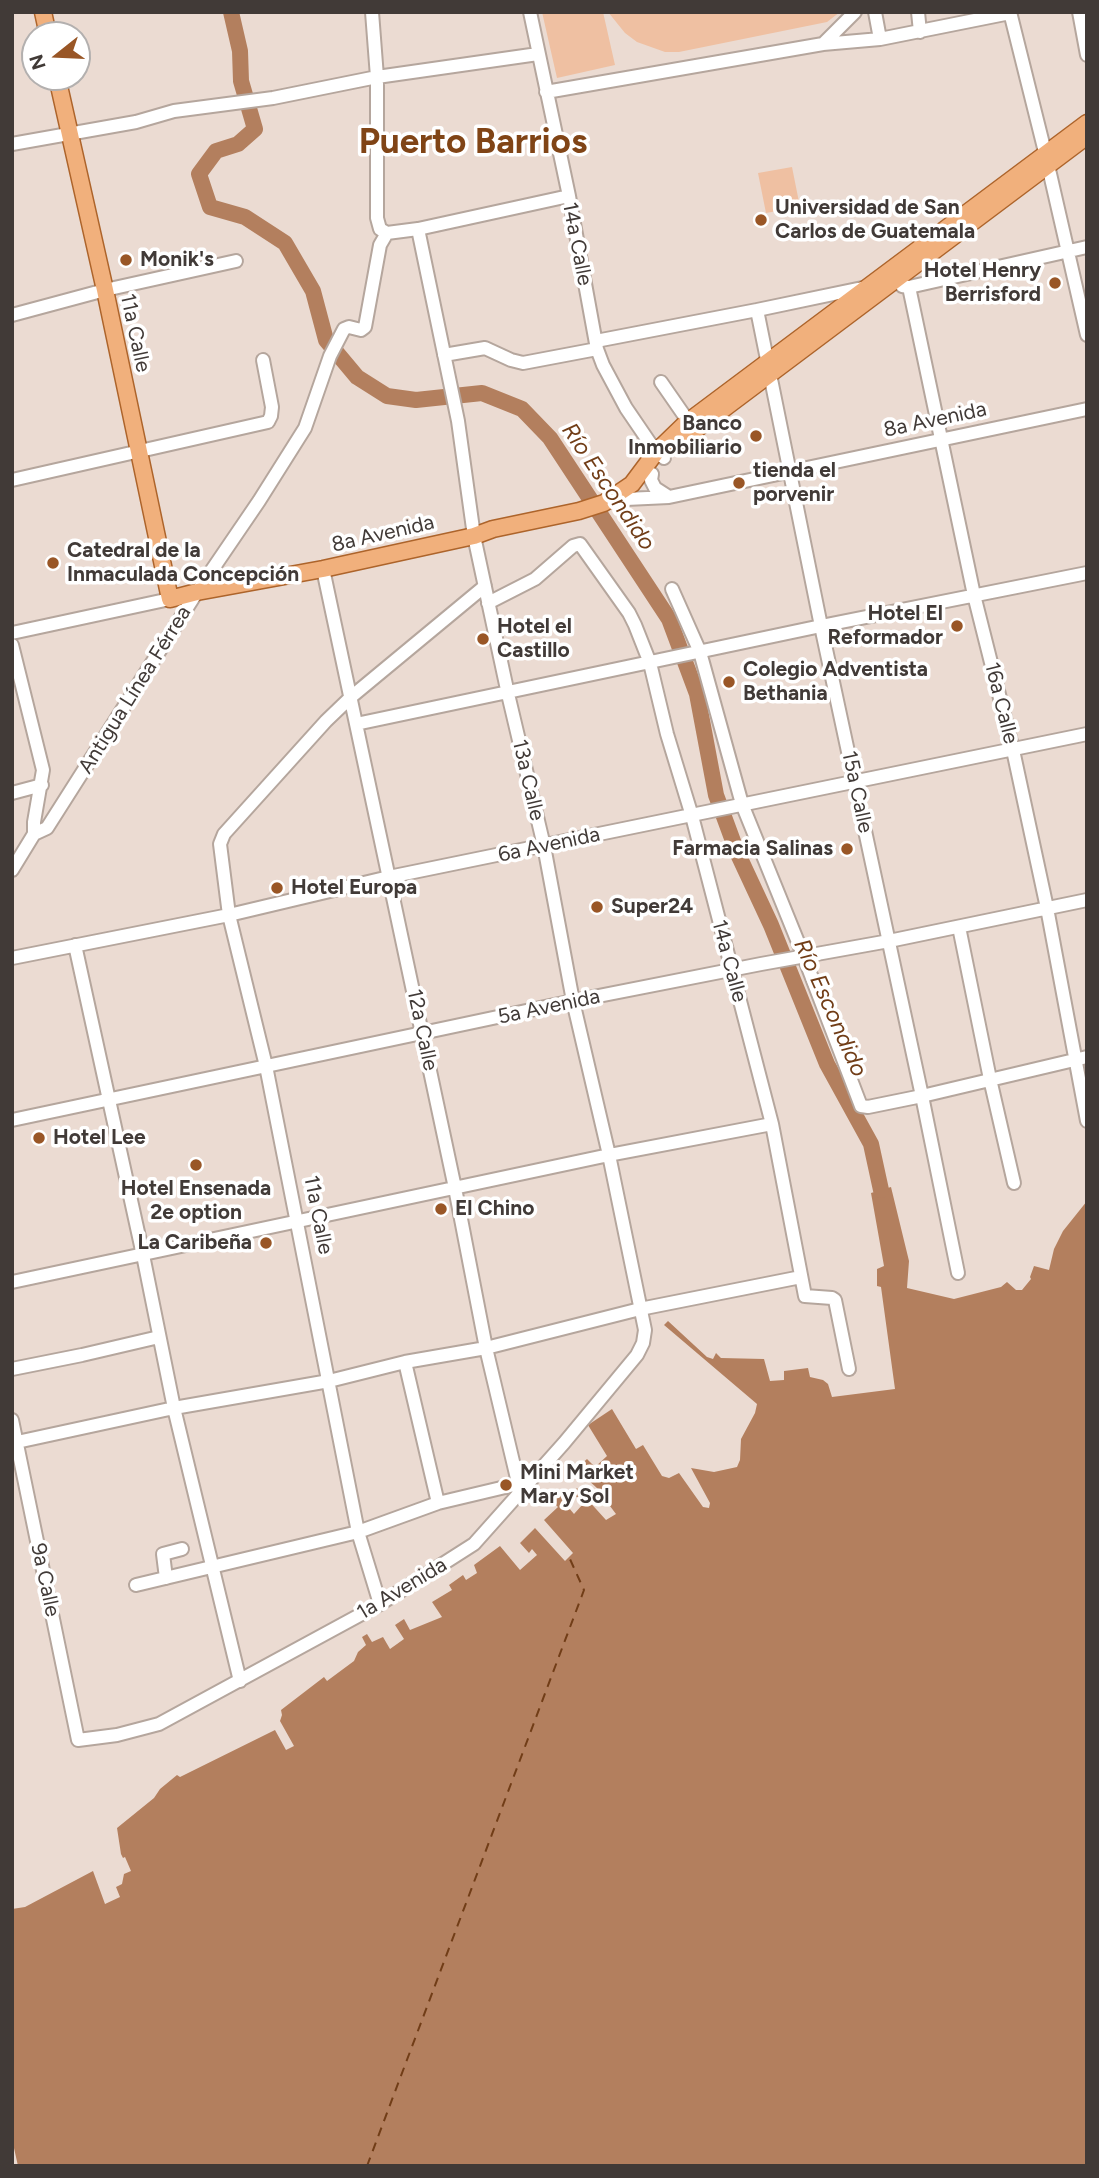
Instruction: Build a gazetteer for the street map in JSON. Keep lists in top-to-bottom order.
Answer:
{
  "streets": {
    "main road": ["11a Calle", "8a Avenida"],
    "street": [
      "14a Calle",
      "Antigua Línea Férrea",
      "16a Calle",
      "13a Calle",
      "15a Calle",
      "6a Avenida",
      "5a Avenida",
      "12a Calle",
      "9a Calle",
      "1a Avenida"
    ]
  },
  "crossings": [
    ["14a Calle", "8a Avenida"],
    ["14a Calle", "13a Calle"],
    ["14a Calle", "6a Avenida"],
    ["14a Calle", "5a Avenida"],
    ["11a Calle", "8a Avenida"],
    ["11a Calle", "6a Avenida"],
    ["11a Calle", "5a Avenida"],
    ["11a Calle", "12a Calle"],
    ["11a Calle", "1a Avenida"],
    ["8a Avenida", "Antigua Línea Férrea"],
    ["8a Avenida", "16a Calle"],
    ["8a Avenida", "13a Calle"],
    ["8a Avenida", "15a Calle"],
    ["8a Avenida", "12a Calle"],
    ["16a Calle", "6a Avenida"],
    ["16a Calle", "5a Avenida"],
    ["13a Calle", "6a Avenida"],
    ["13a Calle", "5a Avenida"],
    ["13a Calle", "1a Avenida"],
    ["15a Calle", "6a Avenida"],
    ["15a Calle", "5a Avenida"],
    ["6a Avenida", "12a Calle"],
    ["5a Avenida", "12a Calle"],
    ["12a Calle", "1a Avenida"],
    ["9a Calle", "1a Avenida"]
  ],
  "districts": ["Puerto Barrios"],
  "water": ["Río Escondido"],
  "places": [
    "Universidad de San Carlos de Guatemala",
    "Monik's",
    "Hotel Henry Berrisford",
    "Banco Inmobiliario",
    "tienda el porvenir",
    "Catedral de la Inmaculada Concepción",
    "Hotel El Reformador",
    "Hotel el Castillo",
    "Colegio Adventista Bethania",
    "Farmacia Salinas",
    "Hotel Europa",
    "Super24",
    "Hotel Lee",
    "Hotel Ensenada 2e option",
    "El Chino",
    "La Caribeña",
    "Mini Market Mar y Sol"
  ],
  "north": "left"
}
